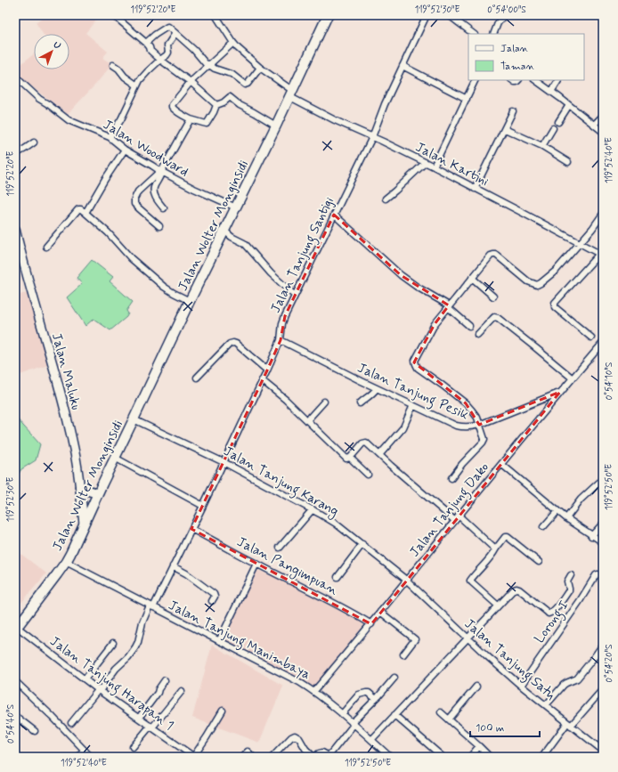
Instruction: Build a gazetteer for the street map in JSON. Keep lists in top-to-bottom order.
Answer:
{
  "streets": {
    "highway": ["Jalan Wolter Monginsidi"],
    "main road": ["Jalan Maluku"],
    "street": [
      "Jalan Woodward",
      "Jalan Kartini",
      "Jalan Tanjung Santigi",
      "Jalan Tanjung Pesik",
      "Jalan Tanjung Karang",
      "Jalan Tanjung Dako",
      "Jalan Pangimpuan",
      "Lorong I",
      "Jalan Tanjung Manimbaya",
      "Jalan Tanjung Satu",
      "Jalan Tanjung Harapan 1"
    ]
  },
  "crossings": [
    ["Jalan Woodward", "Jalan Wolter Monginsidi"],
    ["Jalan Kartini", "Jalan Wolter Monginsidi"],
    ["Jalan Kartini", "Jalan Tanjung Santigi"],
    ["Jalan Wolter Monginsidi", "Jalan Maluku"],
    ["Jalan Wolter Monginsidi", "Jalan Tanjung Karang"],
    ["Jalan Wolter Monginsidi", "Jalan Tanjung Manimbaya"],
    ["Jalan Wolter Monginsidi", "Jalan Tanjung Harapan 1"],
    ["Jalan Tanjung Santigi", "Jalan Tanjung Pesik"],
    ["Jalan Tanjung Santigi", "Jalan Tanjung Karang"],
    ["Jalan Tanjung Pesik", "Jalan Tanjung Dako"],
    ["Jalan Tanjung Karang", "Jalan Tanjung Dako"],
    ["Jalan Tanjung Karang", "Jalan Tanjung Satu"],
    ["Jalan Tanjung Dako", "Jalan Pangimpuan"],
    ["Jalan Tanjung Dako", "Jalan Tanjung Manimbaya"],
    ["Jalan Tanjung Dako", "Jalan Tanjung Satu"],
    ["Lorong I", "Jalan Tanjung Satu"]
  ],
  "legend": ["Jalan", "Taman"],
  "scale_bar": "100 m",
  "north": "top right",
  "coordinates": [
    "119°52'20\"E",
    "119°52'30\"E",
    "0°54'00\"S",
    "119°52'40\"E",
    "0°54'10\"S",
    "119°52'50\"E",
    "0°54'20\"S",
    "0°54'40\"S"
  ]
}
